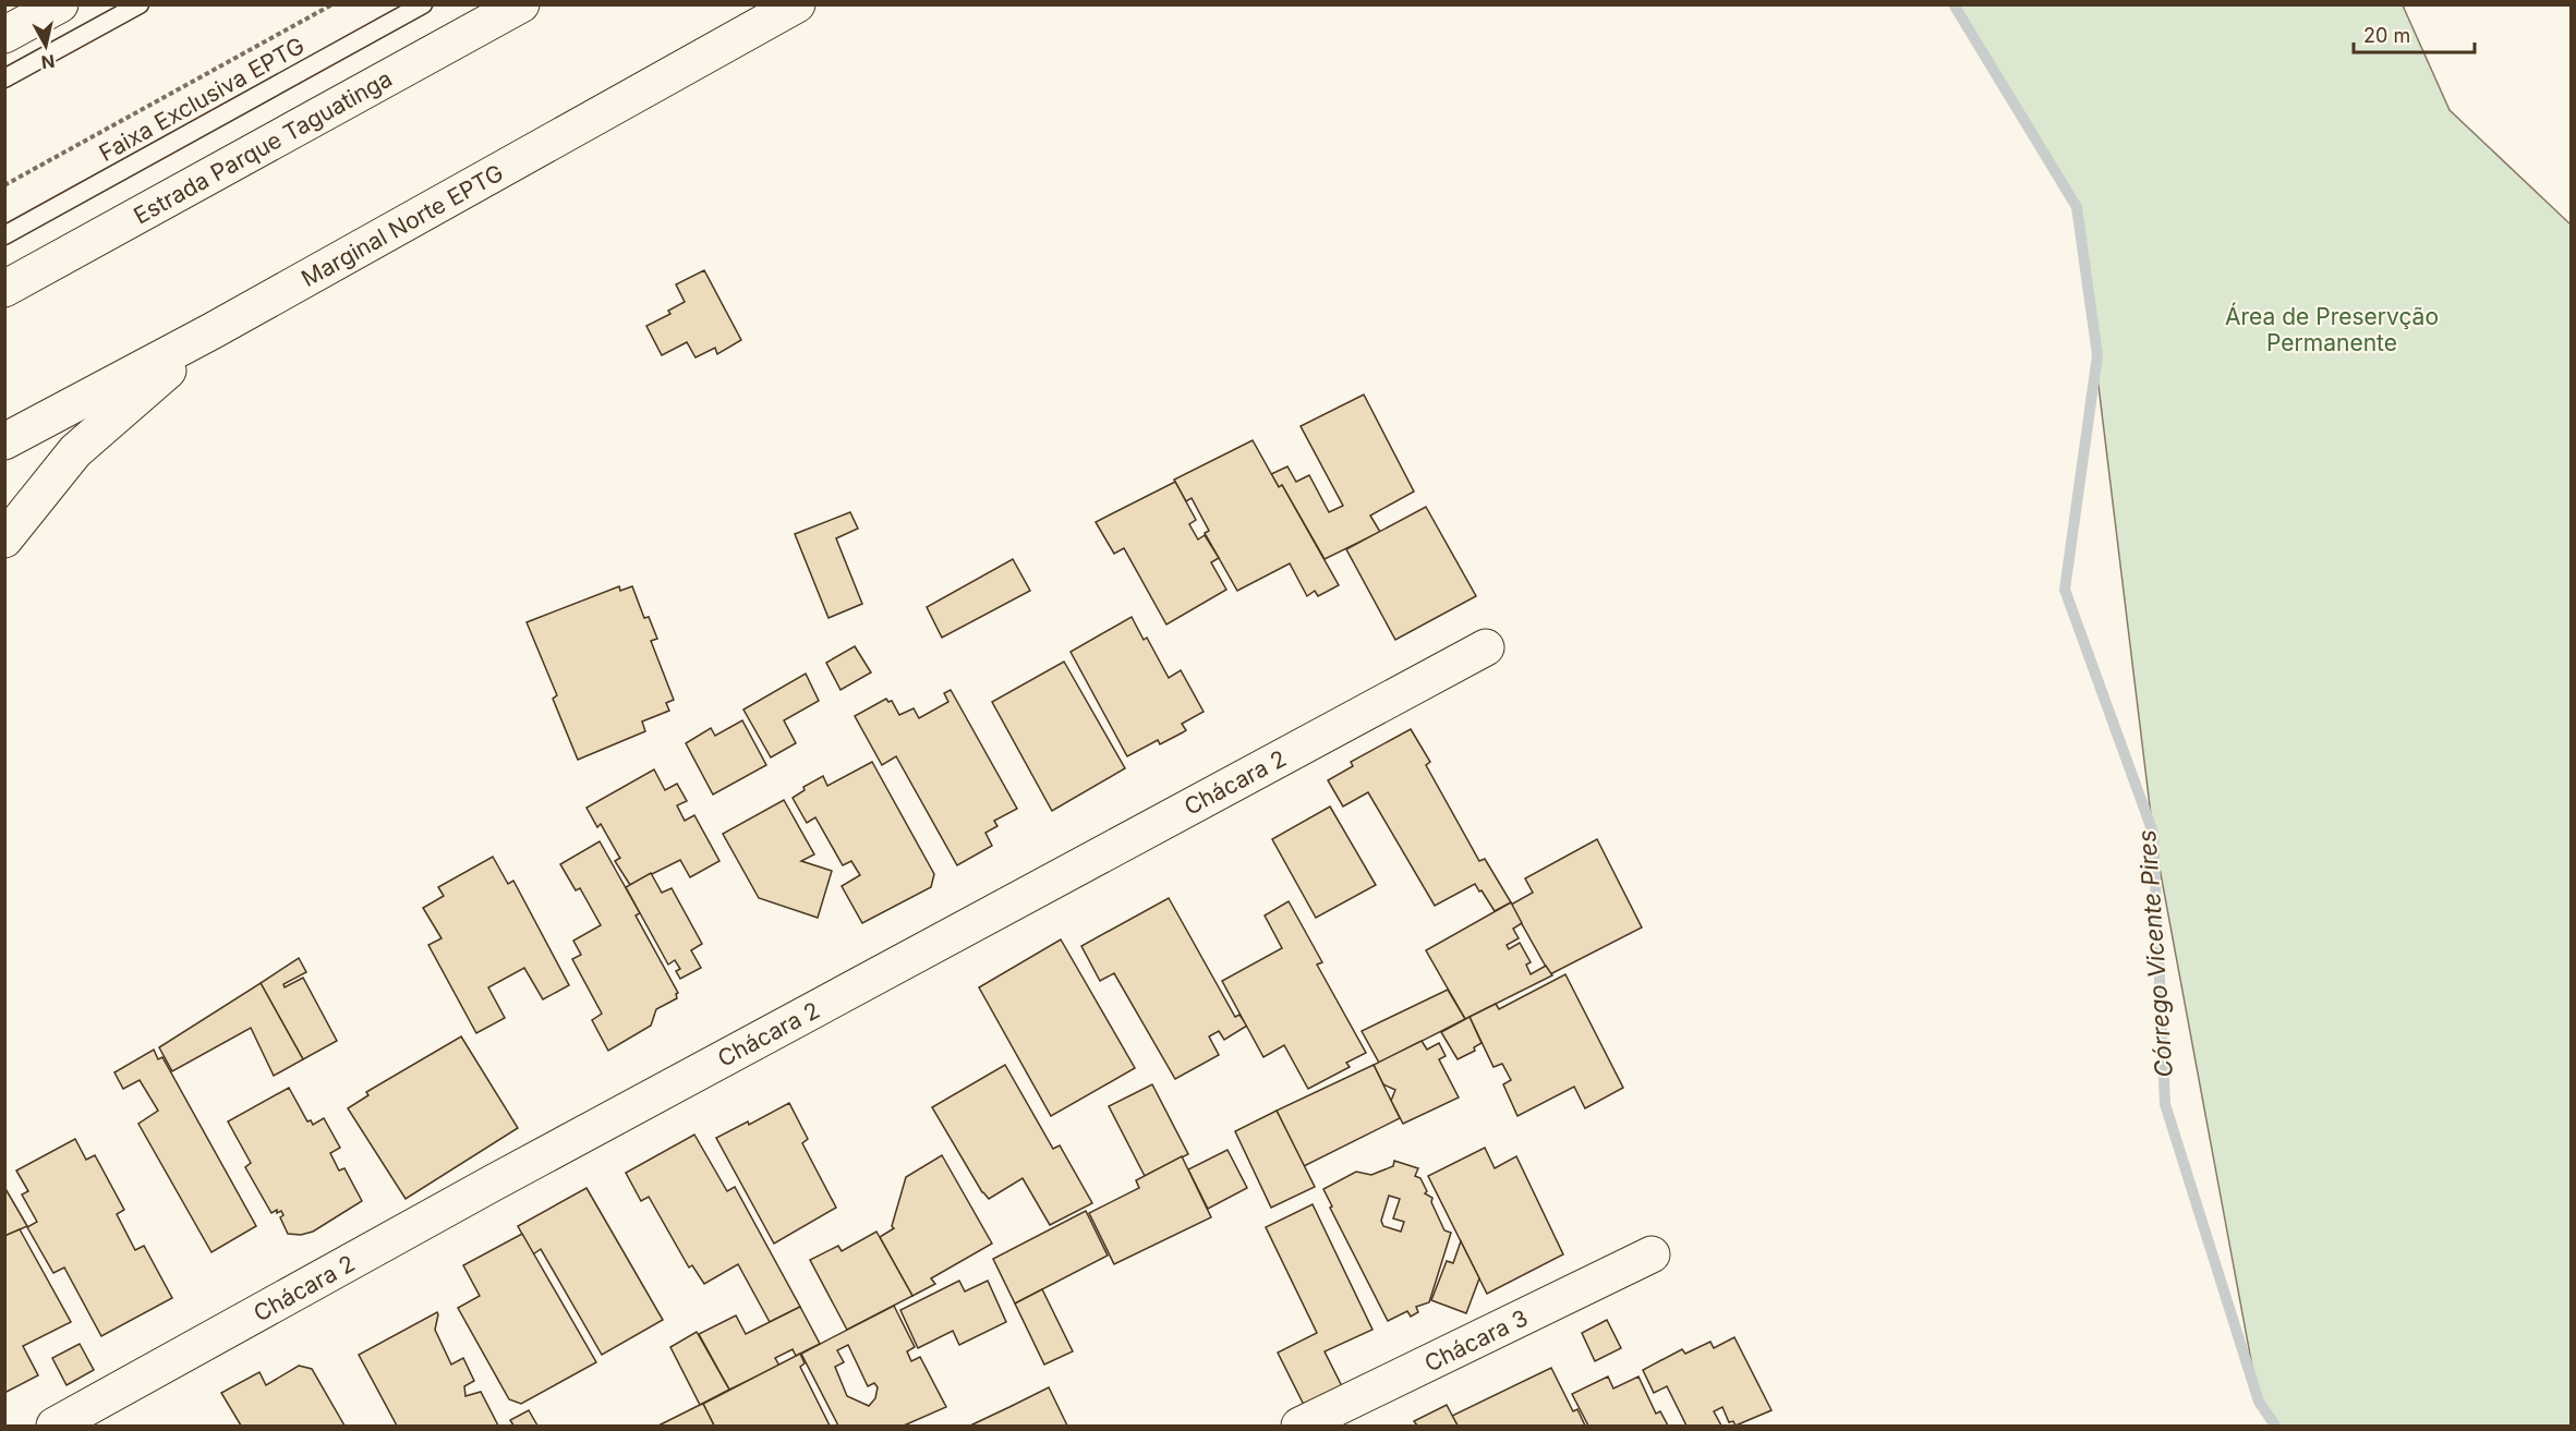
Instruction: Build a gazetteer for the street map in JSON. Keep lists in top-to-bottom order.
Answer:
{
  "streets": {
    "main road": [
      "Estrada Parque Taguatinga",
      "Marginal Norte EPTG",
      "Chácara 2",
      "Chácara 3"
    ],
    "lane": ["Faixa Exclusiva EPTG"]
  },
  "water": ["Córrego Vicente Pires"],
  "parks": ["Área de Preservção Permanente"],
  "scale_bar": "20 m",
  "north": "bottom"
}
